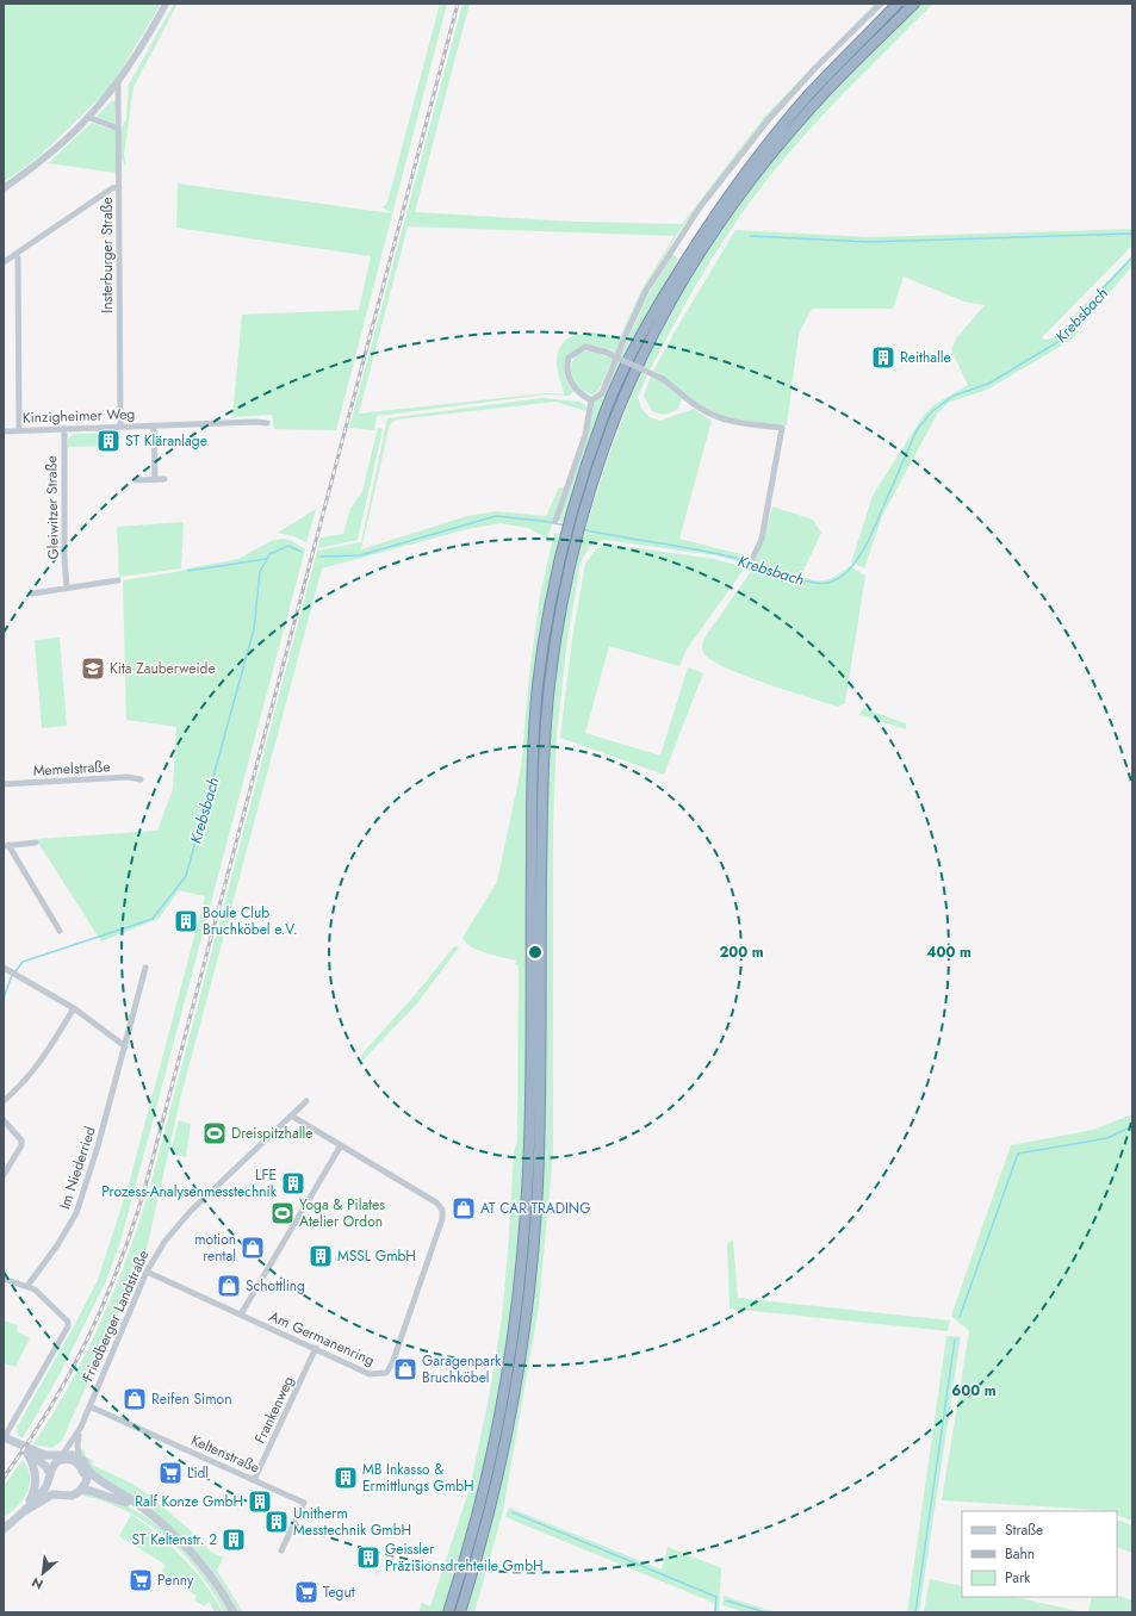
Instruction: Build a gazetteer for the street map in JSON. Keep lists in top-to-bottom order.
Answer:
{
  "streets": {
    "main road": ["Friedberger Landstraße"],
    "street": [
      "Insterburger Straße",
      "Kinzigheimer Weg",
      "Gleiwitzer Straße",
      "Memelstraße",
      "Im Niederried",
      "Am Germanenring",
      "Frankenweg",
      "Keltenstraße"
    ]
  },
  "crossings": [
    ["Insterburger Straße", "Kinzigheimer Weg"],
    ["Kinzigheimer Weg", "Gleiwitzer Straße"],
    ["Friedberger Landstraße", "Am Germanenring"],
    ["Friedberger Landstraße", "Keltenstraße"],
    ["Am Germanenring", "Frankenweg"],
    ["Frankenweg", "Keltenstraße"]
  ],
  "water": ["Krebsbach"],
  "places": {
    "building": [
      "Reithalle",
      "ST Kläranlage",
      "Boule Club Bruchköbel e.V.",
      "LFE Prozess-Analysenmesstechnik",
      "MSSL GmbH",
      "MB Inkasso & Ermittlungs GmbH",
      "Ralf Konze GmbH",
      "Unitherm Messtechnik GmbH",
      "ST Keltenstr. 2",
      "Geissler Präzisionsdrehteile GmbH"
    ],
    "school or university": ["Kita Zauberweide"],
    "sports": ["Dreispitzhalle", "Yoga & Pilates Atelier Ordon"],
    "shop": [
      "AT CAR TRADING",
      "motion rental",
      "Schottling",
      "Garagenpark Bruchköbel",
      "Reifen Simon"
    ],
    "supermarket": ["Lidl", "Penny", "Tegut"]
  },
  "legend": ["Straße", "Bahn", "Park"],
  "north": "bottom left",
  "rings": ["200 m", "400 m", "600 m"]
}
